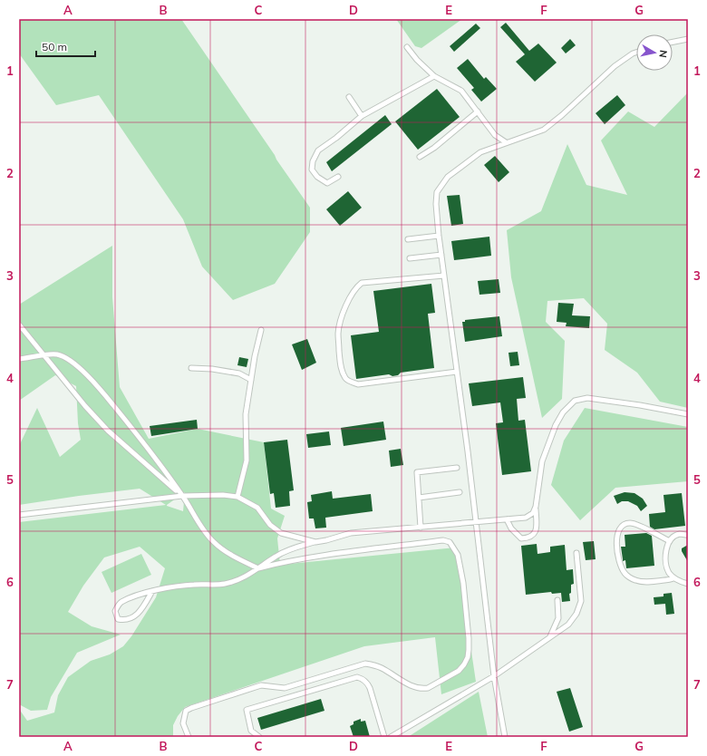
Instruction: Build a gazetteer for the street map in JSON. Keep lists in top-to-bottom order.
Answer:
{
  "scale_bar": "50 m",
  "north": "right",
  "grid": {
    "columns": [
      "A",
      "B",
      "C",
      "D",
      "E",
      "F",
      "G"
    ],
    "rows": [
      "1",
      "2",
      "3",
      "4",
      "5",
      "6",
      "7"
    ]
  }
}
